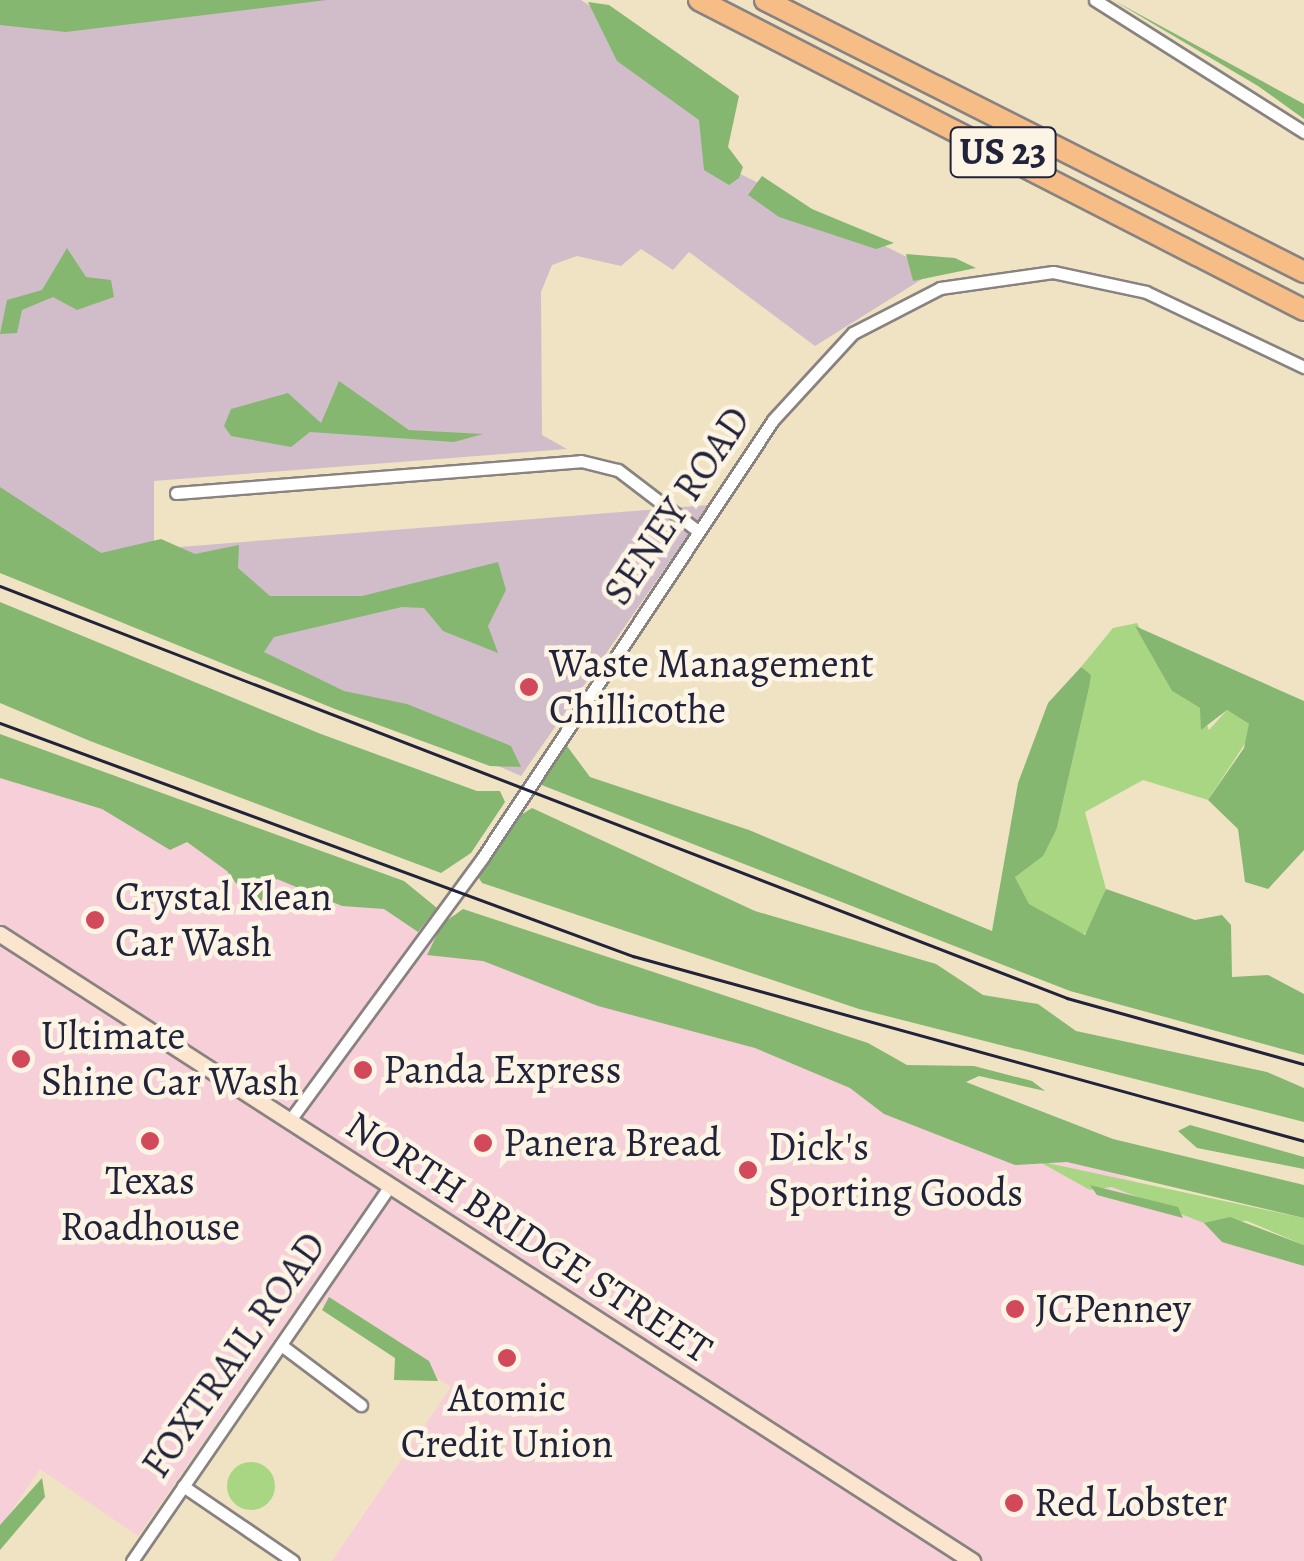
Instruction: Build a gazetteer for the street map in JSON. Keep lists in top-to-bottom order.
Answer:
{
  "streets": {
    "highway": ["US 23"],
    "main road": ["NORTH BRIDGE STREET"],
    "street": ["SENEY ROAD", "FOXTRAIL ROAD"]
  },
  "crossings": [
    ["SENEY ROAD", "NORTH BRIDGE STREET"],
    ["NORTH BRIDGE STREET", "FOXTRAIL ROAD"]
  ],
  "places": [
    "Waste Management Chillicothe",
    "Crystal Klean Car Wash",
    "Ultimate Shine Car Wash",
    "Panda Express",
    "Texas Roadhouse",
    "Panera Bread",
    "Dick's Sporting Goods",
    "JCPenney",
    "Atomic Credit Union",
    "Red Lobster"
  ]
}
